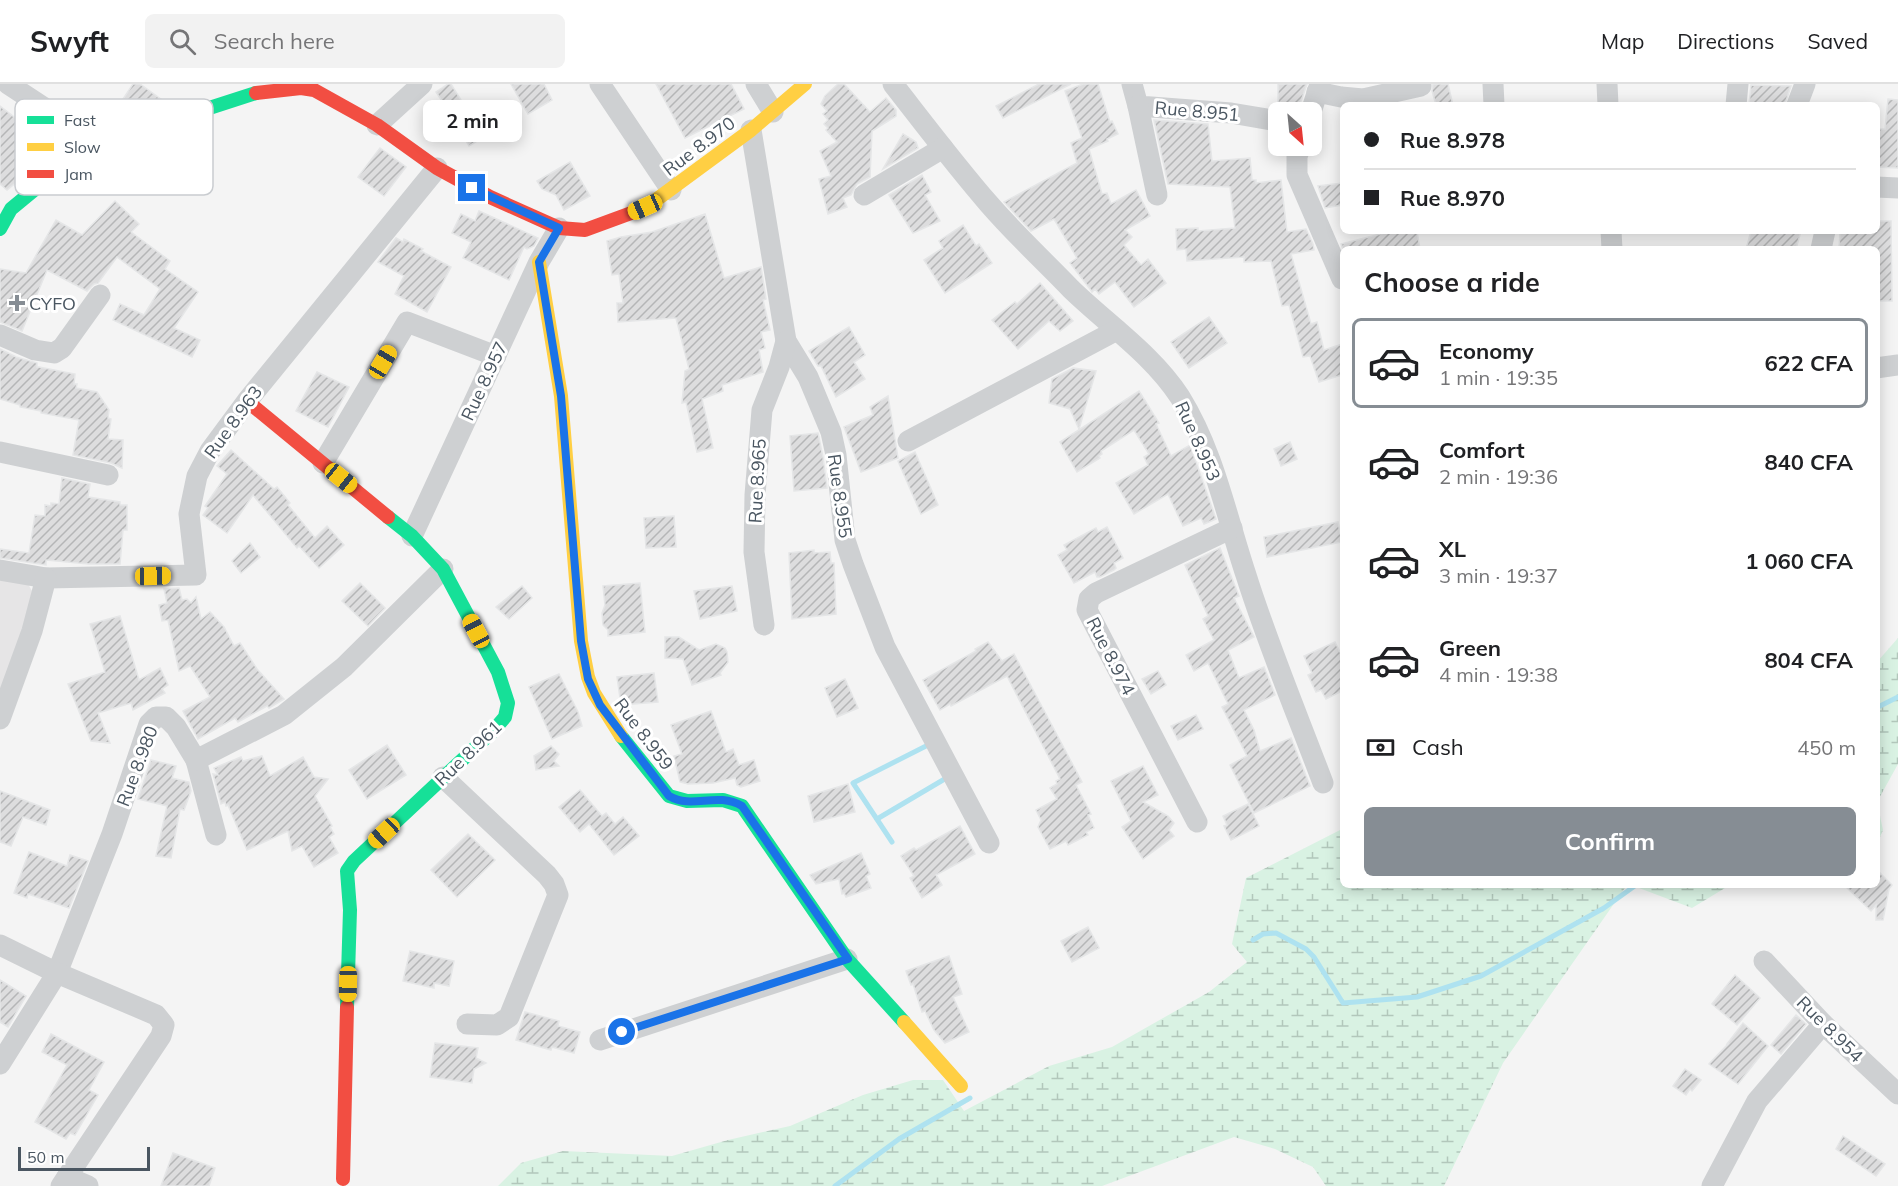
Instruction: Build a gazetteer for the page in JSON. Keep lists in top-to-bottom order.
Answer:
{
  "streets": {
    "street": [
      "Rue 8.951",
      "Rue 8.970",
      "Rue 8.957",
      "Rue 8.963",
      "Rue 8.953",
      "Rue 8.965",
      "Rue 8.955",
      "Rue 8.974",
      "Rue 8.959",
      "Rue 8.961",
      "Rue 8.980",
      "Rue 8.954"
    ]
  },
  "crossings": [
    ["Rue 8.970", "Rue 8.957"],
    ["Rue 8.970", "Rue 8.963"],
    ["Rue 8.970", "Rue 8.955"],
    ["Rue 8.957", "Rue 8.959"],
    ["Rue 8.957", "Rue 8.961"],
    ["Rue 8.963", "Rue 8.961"],
    ["Rue 8.953", "Rue 8.974"],
    ["Rue 8.965", "Rue 8.955"]
  ],
  "places": {
    "health": ["CYFO"]
  },
  "legend": ["Fast", "Slow", "Jam"],
  "scale_bar": "50 m",
  "north": "bottom right",
  "page": {
    "header": "Swyft",
    "search": "Search here",
    "nav": ["Map", "Directions", "Saved"],
    "bubble": "2 min",
    "banner": ["Rue 8.978", "Rue 8.970"],
    "heading": "Choose a ride",
    "list": [
      {
        "name": "Economy",
        "note": "1 min · 19:35",
        "value": "622 CFA"
      },
      {
        "name": "Comfort",
        "note": "2 min · 19:36",
        "value": "840 CFA"
      },
      {
        "name": "XL",
        "note": "3 min · 19:37",
        "value": "1 060 CFA"
      },
      {
        "name": "Green",
        "note": "4 min · 19:38",
        "value": "804 CFA"
      }
    ],
    "pay": ["Cash", "450 m"],
    "buttons": "Confirm",
    "scale": "50 m"
  }
}
